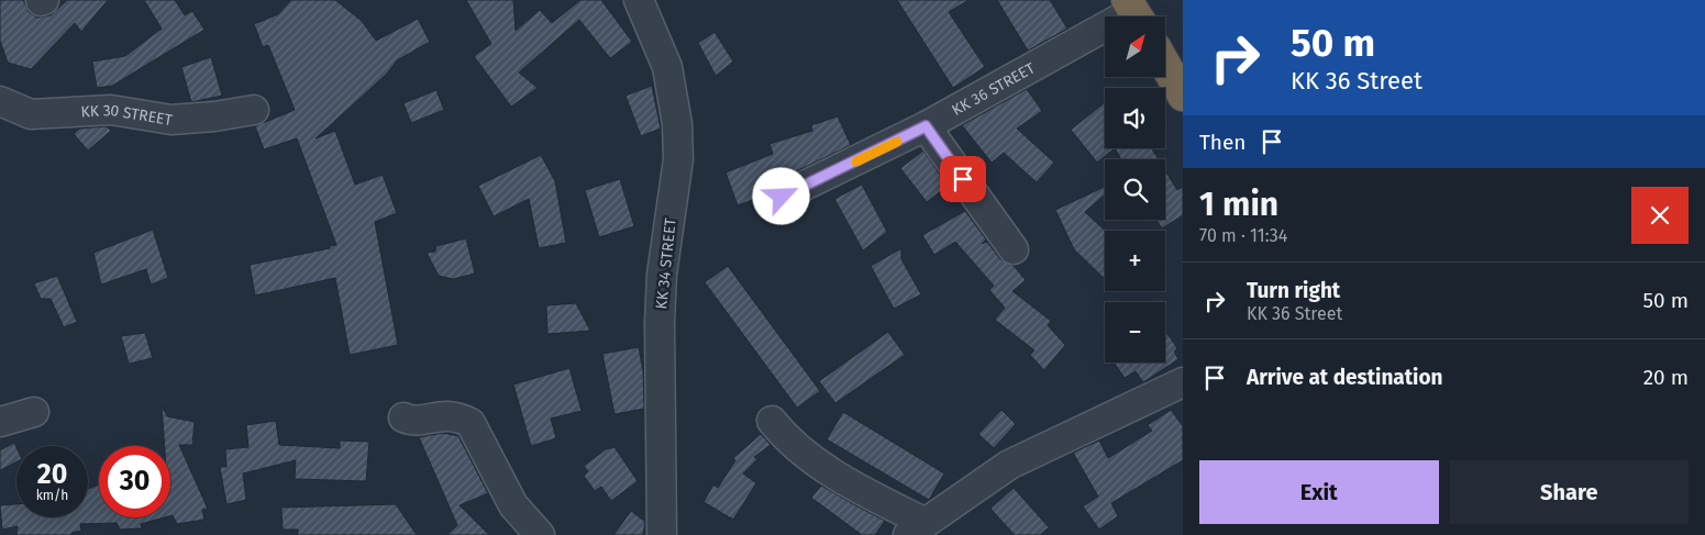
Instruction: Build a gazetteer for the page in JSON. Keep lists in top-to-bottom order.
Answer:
{
  "streets": {
    "street": ["KK 36 STREET", "KK 30 STREET", "KK 34 STREET"]
  },
  "north": "top right",
  "page": {
    "turn": ["50 m", "KK 36 Street"],
    "map_buttons": ["+", "−"],
    "then": "Then",
    "heading": ["1 min", "70 m · 11:34"],
    "list": [
      {
        "name": "Turn right",
        "note": "KK 36 Street",
        "value": "50 m"
      },
      {
        "name": "Arrive at destination",
        "value": "20 m"
      }
    ],
    "speed": "20 km/h",
    "limit": "30",
    "buttons": ["Exit", "Share"]
  }
}
